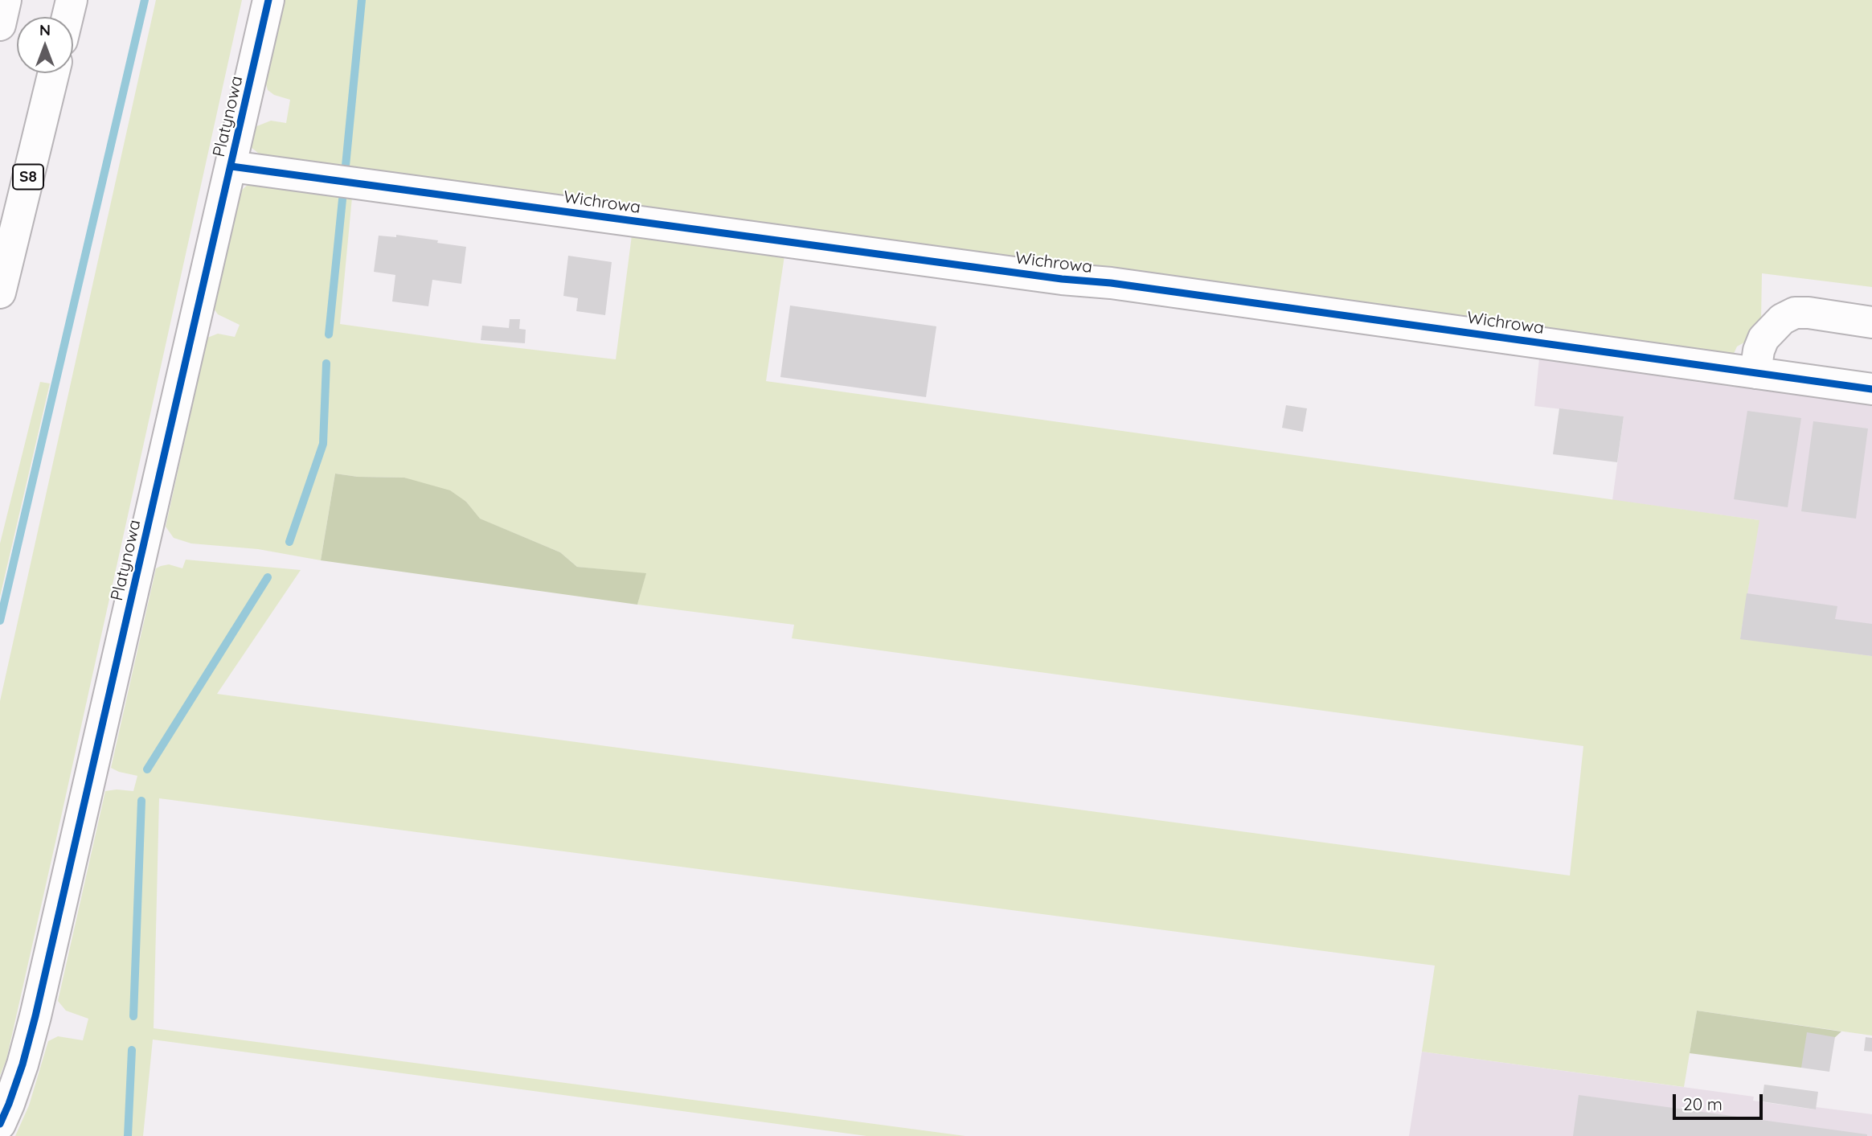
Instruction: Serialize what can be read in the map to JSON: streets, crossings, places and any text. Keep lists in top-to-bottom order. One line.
{"streets":{"main road":["Platynowa","S8","Wichrowa"]},"crossings":[["Platynowa","Wichrowa"]],"scale_bar":"20 m","north":"top"}
